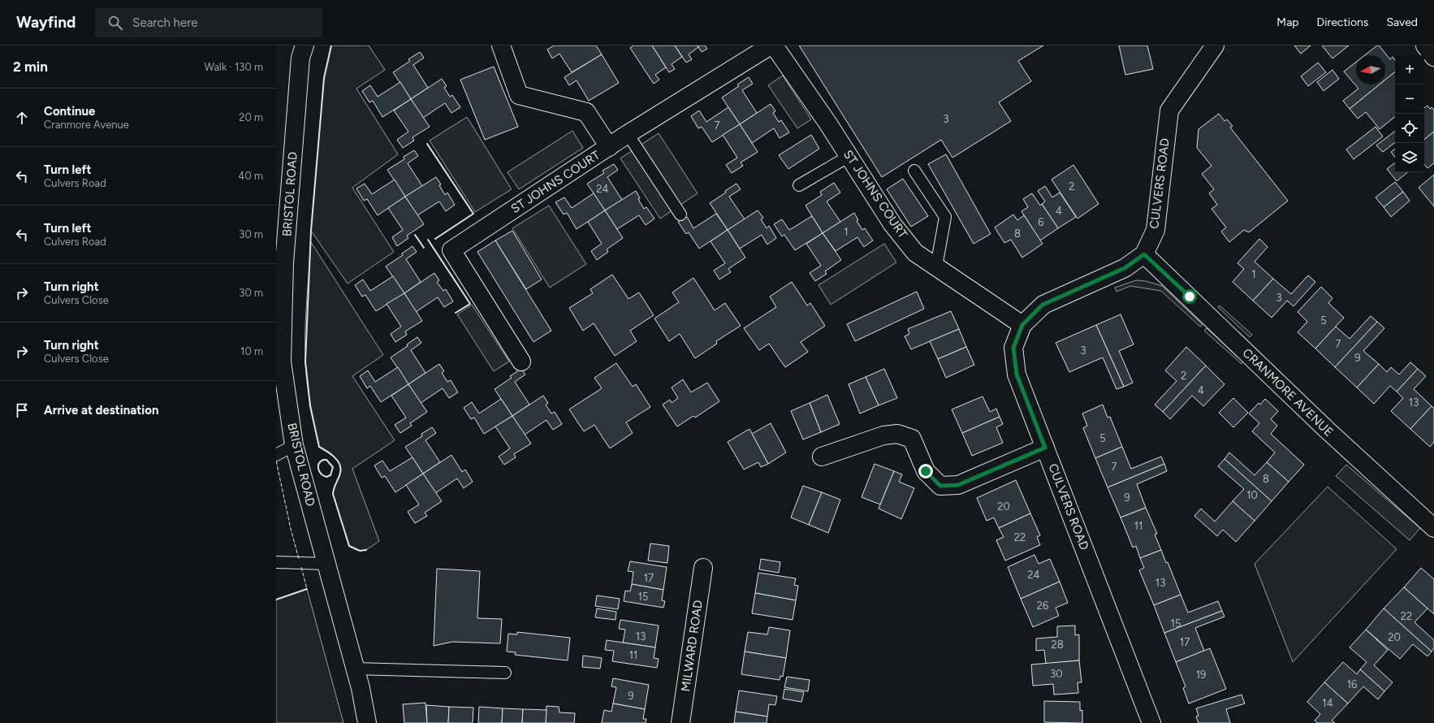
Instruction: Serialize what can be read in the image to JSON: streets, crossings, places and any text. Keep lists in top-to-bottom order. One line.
{"streets":{"street":["ST JOHNS COURT","CULVERS ROAD","BRISTOL ROAD","CRANMORE AVENUE","MILWARD ROAD"]},"crossings":[["ST JOHNS COURT","CULVERS ROAD"],["CULVERS ROAD","CRANMORE AVENUE"]],"house_numbers":["3","7","2","24","4","6","1","8","1","3","5","7","3","9","2","4","13","5","7","8","10","9","20","11","22","24","17","13","15","26","22","15","13","20","17","28","11","30","19","16","9","14"],"north":"left","page":{"header":"Wayfind","search":"Search here","nav":["Map","Directions","Saved"],"heading":["2 min","Walk · 130 m"],"map_buttons":["+","−"],"list":[["Continue","Cranmore Avenue","20 m"],["Turn left","Culvers Road","40 m"],["Turn left","Culvers Road","30 m"],["Turn right","Culvers Close","30 m"],["Turn right","Culvers Close","10 m"],"Arrive at destination"]}}
